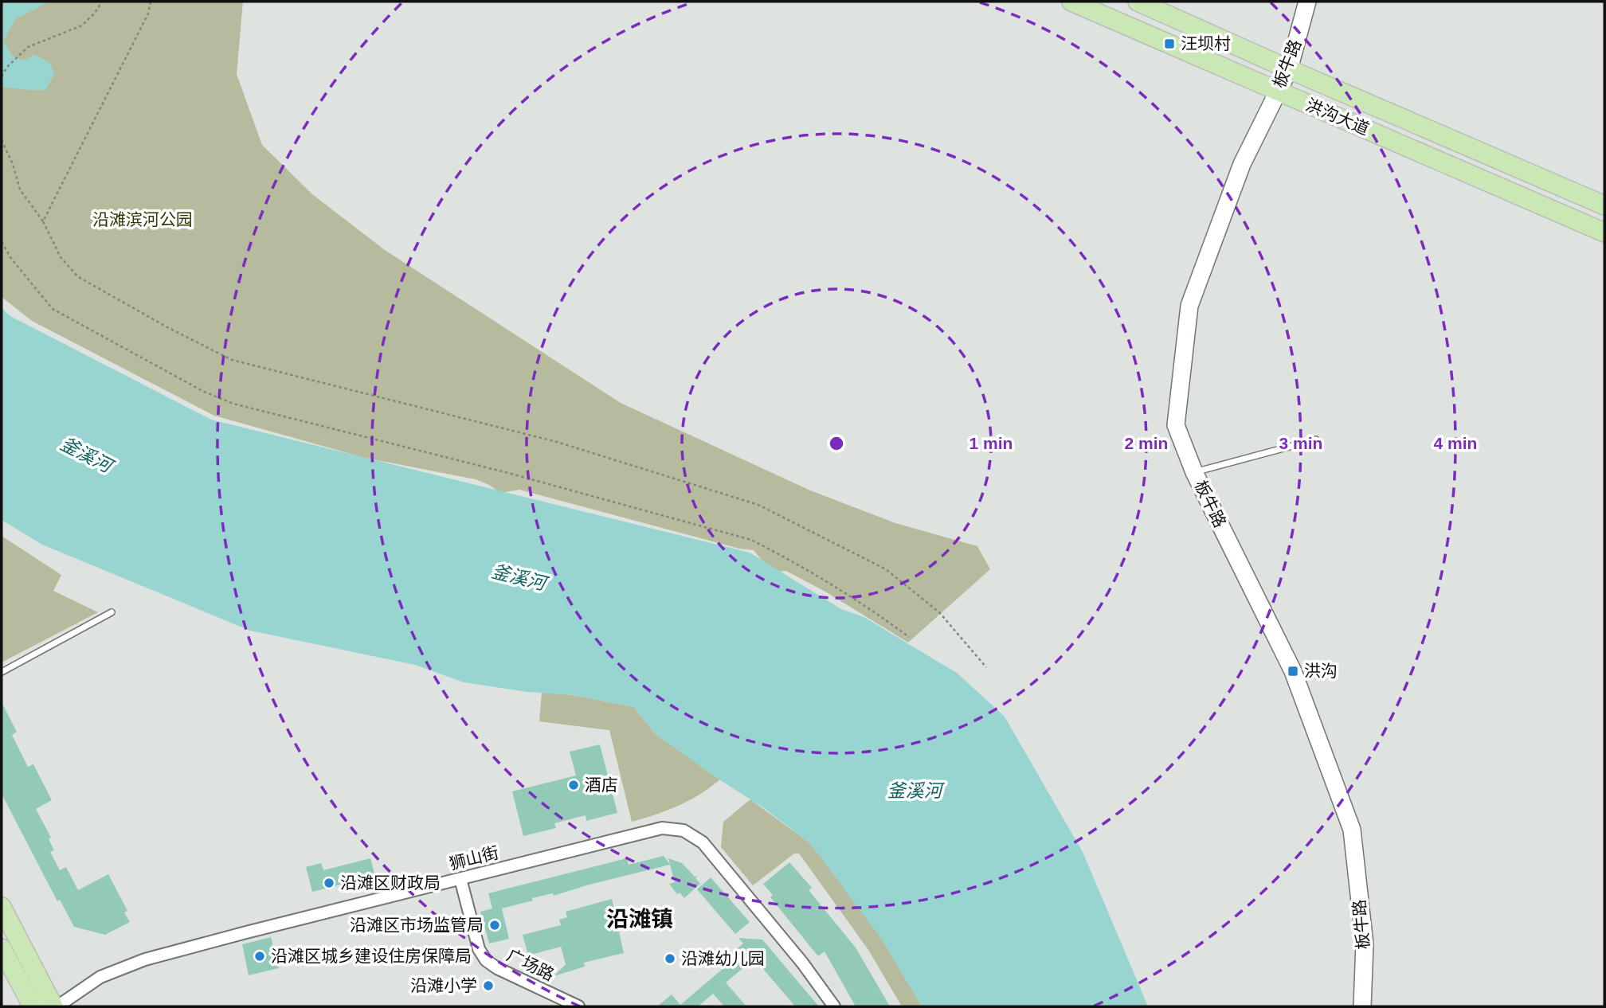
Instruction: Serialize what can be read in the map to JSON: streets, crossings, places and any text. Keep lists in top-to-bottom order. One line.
{"streets":{"main road":["板牛路","洪沟大道"],"street":["狮山街","广场路"]},"crossings":[["板牛路","洪沟大道"],["狮山街","广场路"]],"districts":["沿滩镇"],"water":["釜溪河"],"parks":["沿滩滨河公园"],"places":{"transit":["汪坝村","洪沟"],"other":["酒店","沿滩区财政局","沿滩区市场监管局","沿滩区城乡建设住房保障局","沿滩幼儿园","沿滩小学"]},"rings":["1 min","2 min","3 min","4 min"]}
